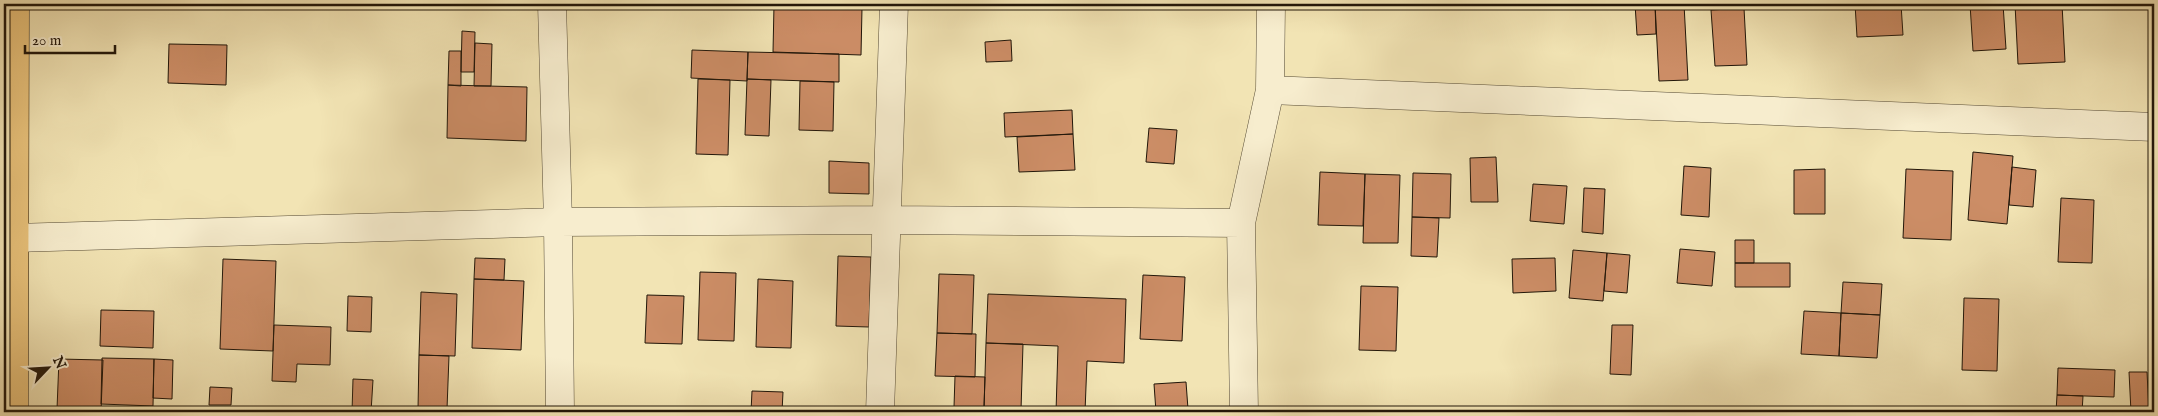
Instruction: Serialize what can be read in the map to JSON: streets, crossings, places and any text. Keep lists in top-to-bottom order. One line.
{"scale_bar":"20 m","north":"top right"}
